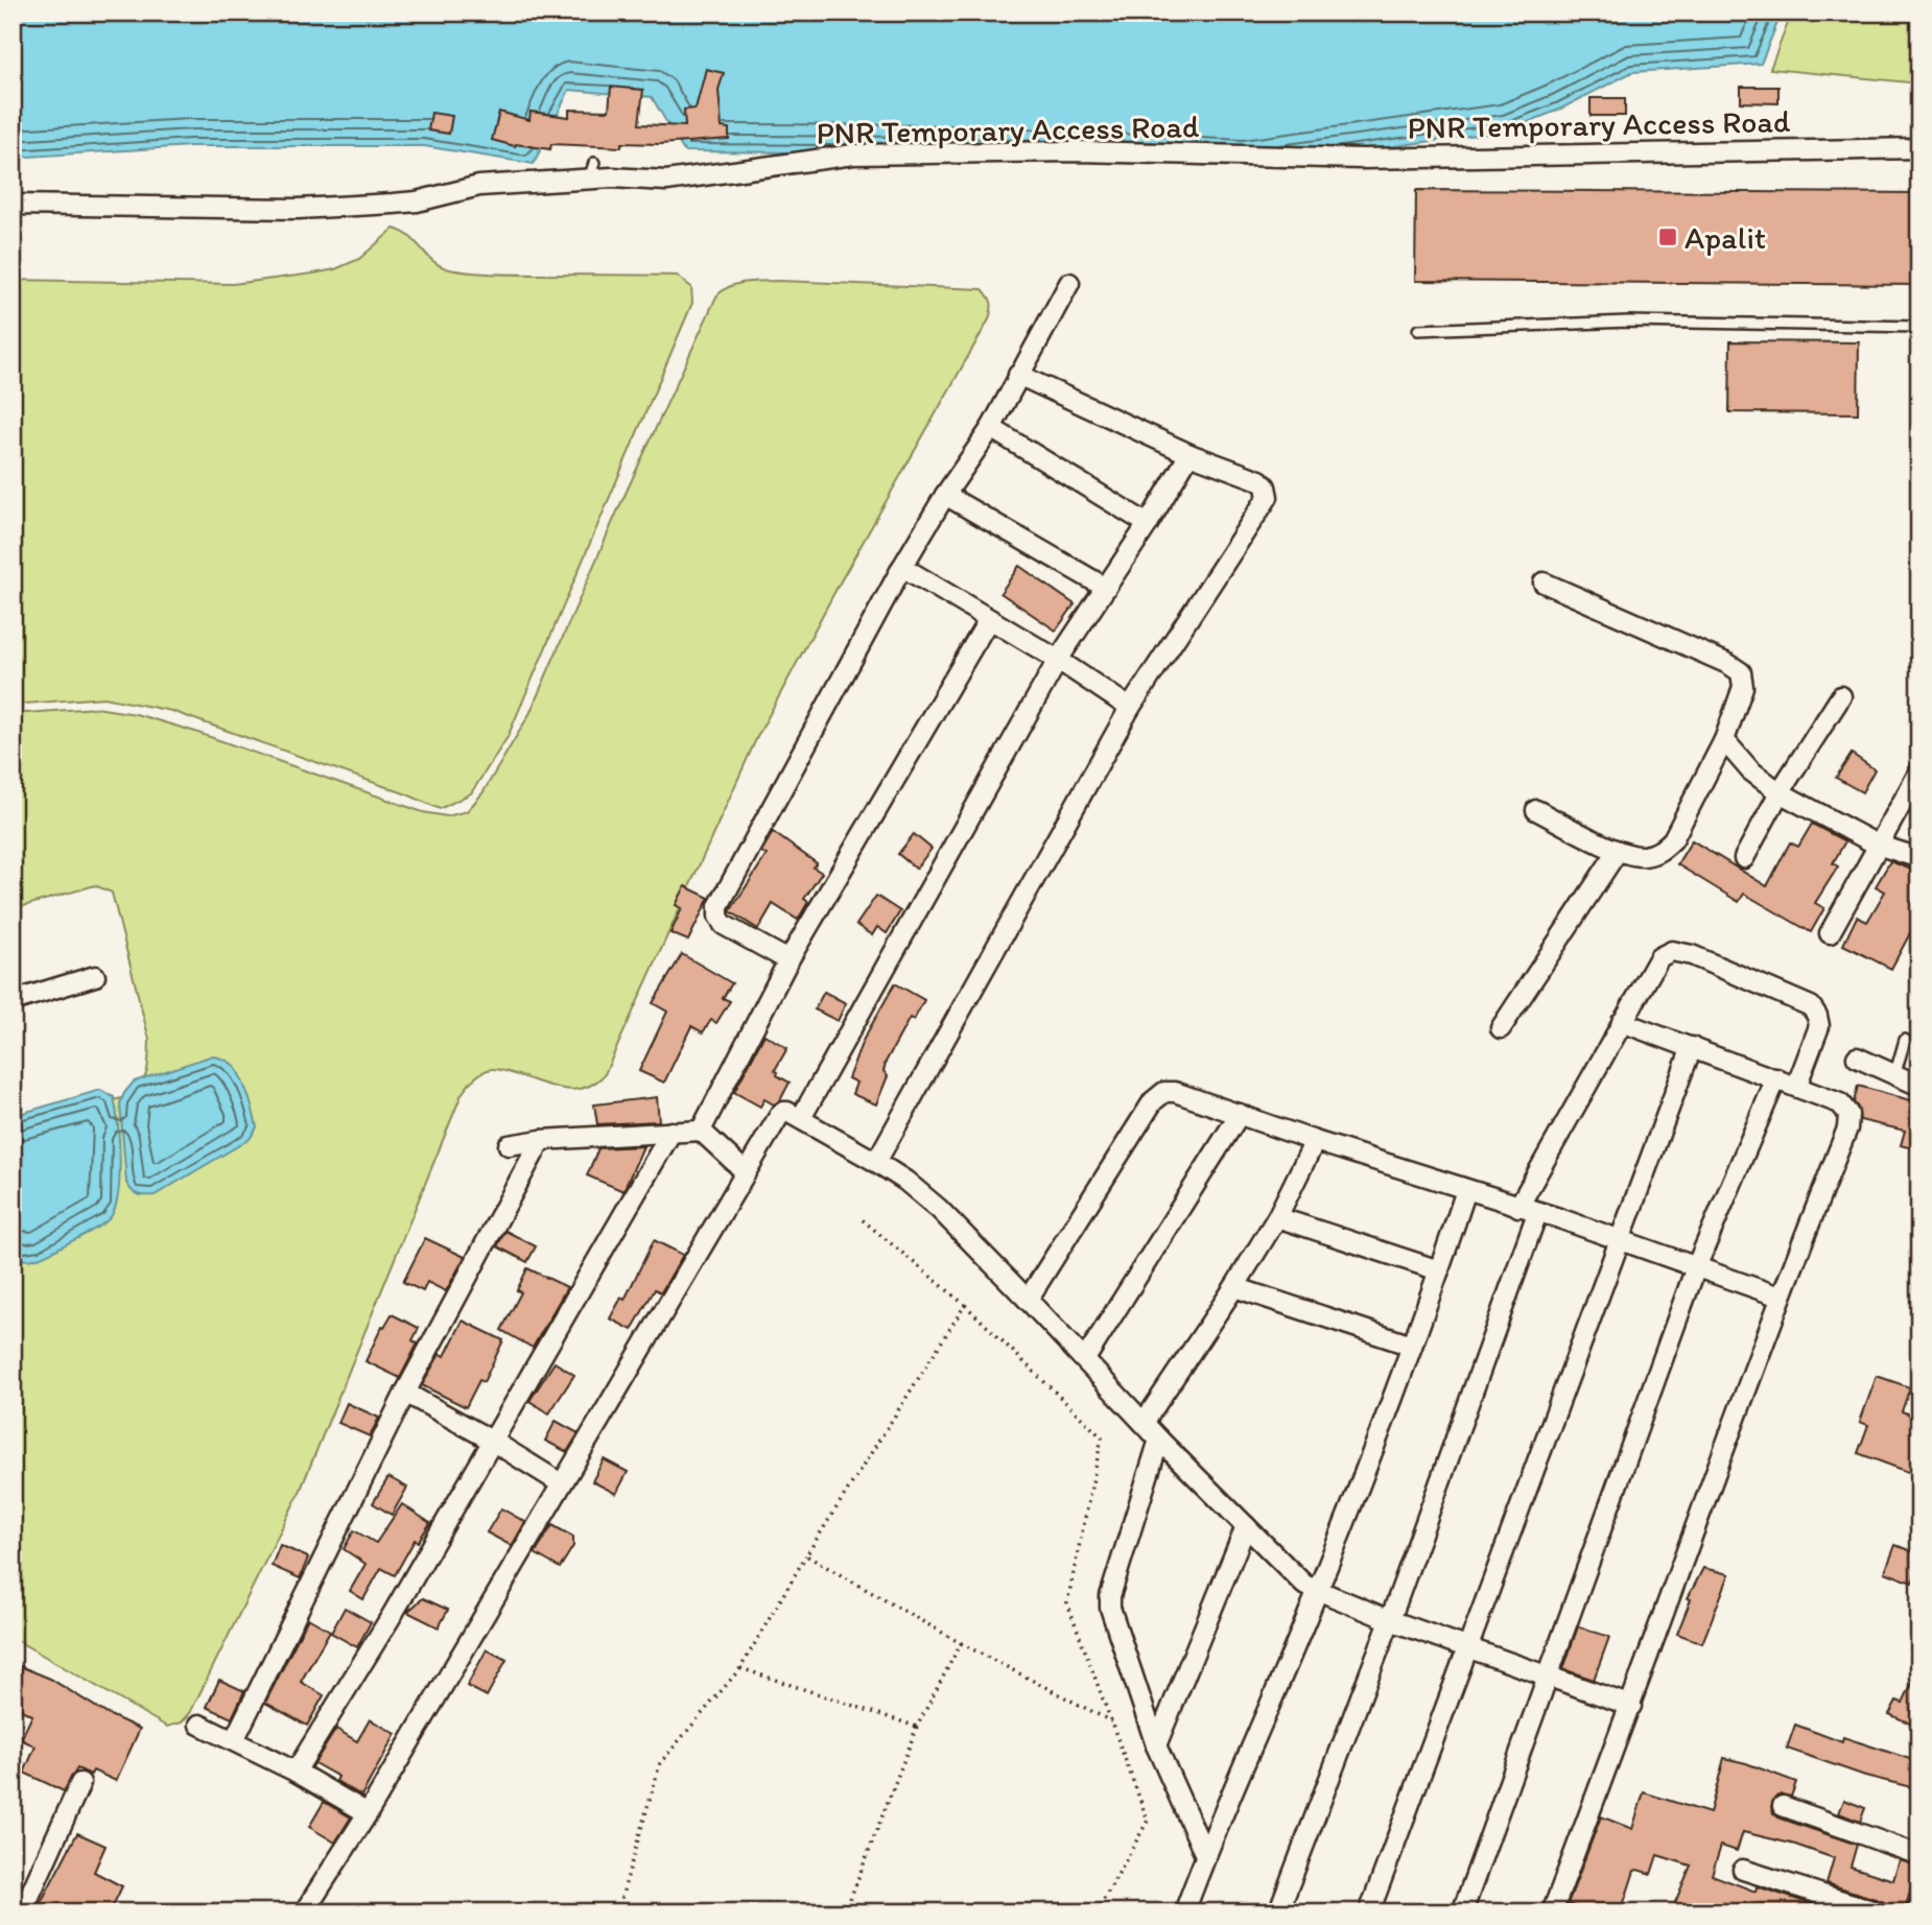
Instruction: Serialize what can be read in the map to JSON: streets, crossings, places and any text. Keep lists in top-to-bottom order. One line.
{"streets":{"street":["PNR Temporary Access Road"]},"places":{"transit":["Apalit"]}}
